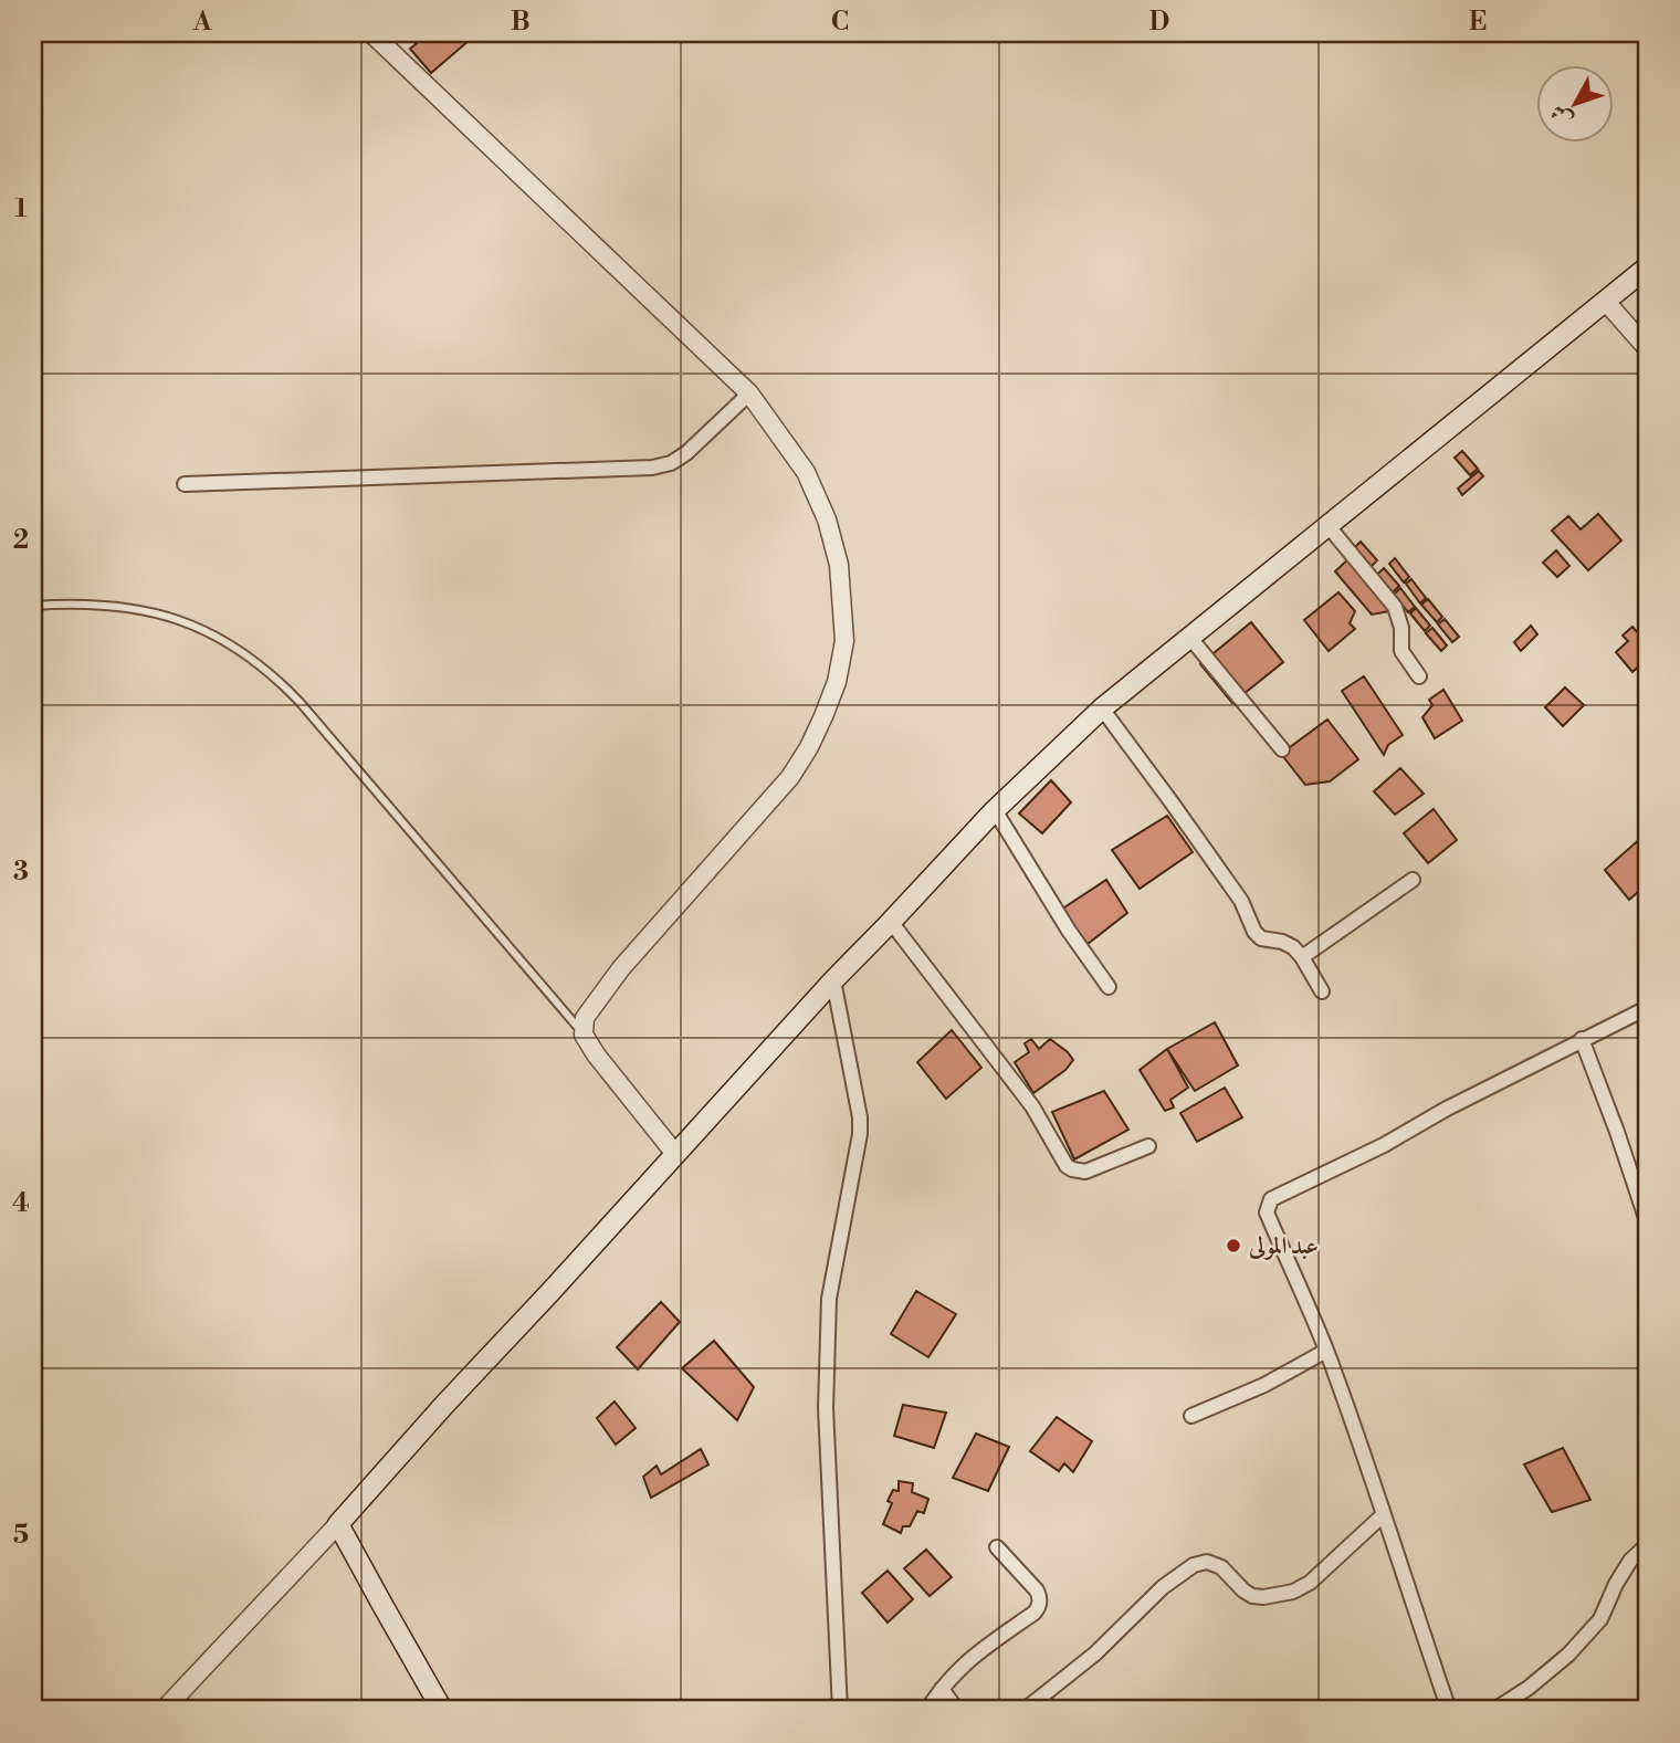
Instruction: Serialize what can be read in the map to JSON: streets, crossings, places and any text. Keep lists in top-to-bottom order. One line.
{"places":["عبد المولى"],"north":"bottom left","grid":{"columns":["A","B","C","D","E"],"rows":["1","2","3","4","5"]}}
